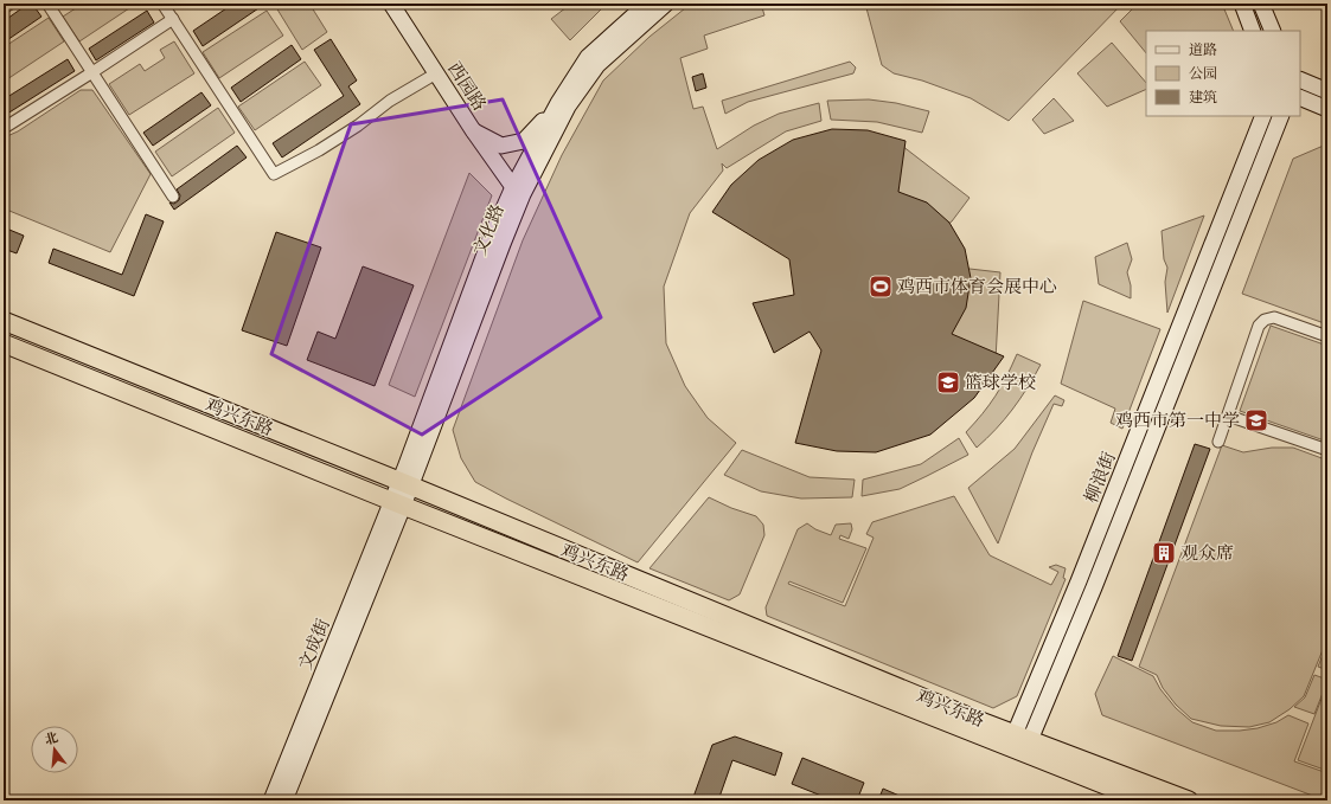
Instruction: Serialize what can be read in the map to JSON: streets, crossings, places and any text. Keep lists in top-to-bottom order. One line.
{"streets":{"highway":["鸡兴东路"],"main road":["西园路","文化路","柳浪街","文成街"]},"crossings":[["西园路","文化路"],["文化路","鸡兴东路"],["文化路","文成街"],["鸡兴东路","柳浪街"],["鸡兴东路","文成街"]],"places":{"sports":["鸡西市体育会展中心"],"school or university":["篮球学校","鸡西市第一中学"],"building":["观众席"]},"legend":["道路","公园","建筑"],"north":"top"}
